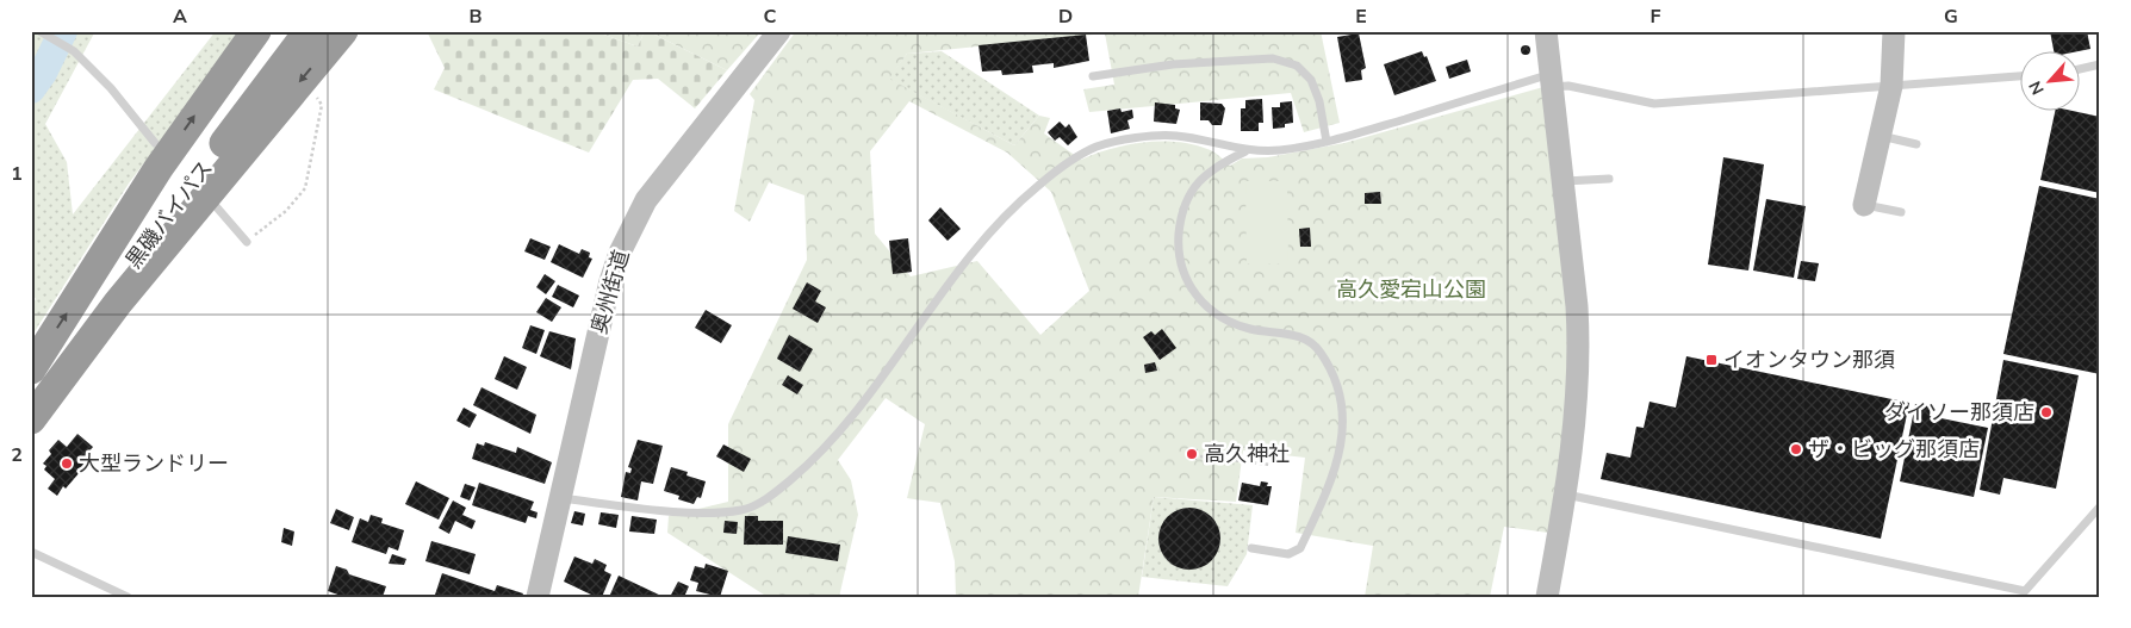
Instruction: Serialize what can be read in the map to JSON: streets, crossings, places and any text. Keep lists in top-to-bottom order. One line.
{"streets":{"highway":["黒磯バイパス"],"street":["奥州街道"]},"parks":["高久愛宕山公園"],"places":{"transit":["イオンタウン那須"],"other":["ダイソー那須店","ザ・ビッグ那須店","高久神社","大型ランドリー"]},"north":"bottom left","grid":{"columns":["A","B","C","D","E","F","G"],"rows":["1","2"]}}
